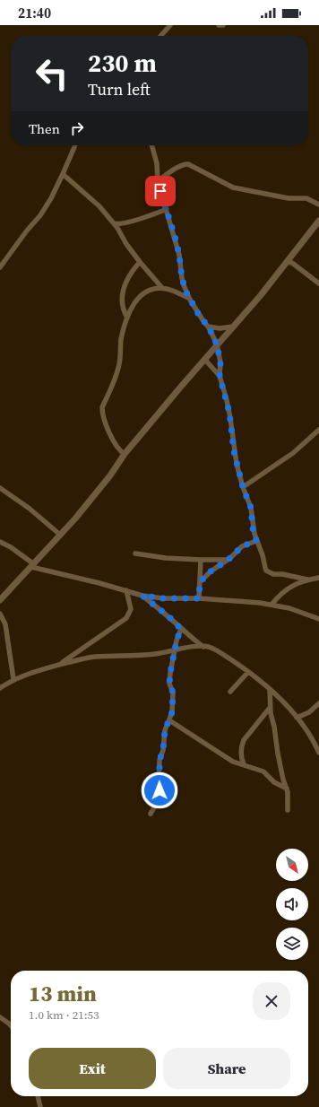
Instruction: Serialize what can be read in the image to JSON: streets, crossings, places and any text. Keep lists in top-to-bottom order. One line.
{"north":"bottom right","page":{"status":"21:40","turn":["230 m","Turn left"],"then":"Then","heading":["13 min","1.0 km · 21:53"],"buttons":["Exit","Share"]}}
